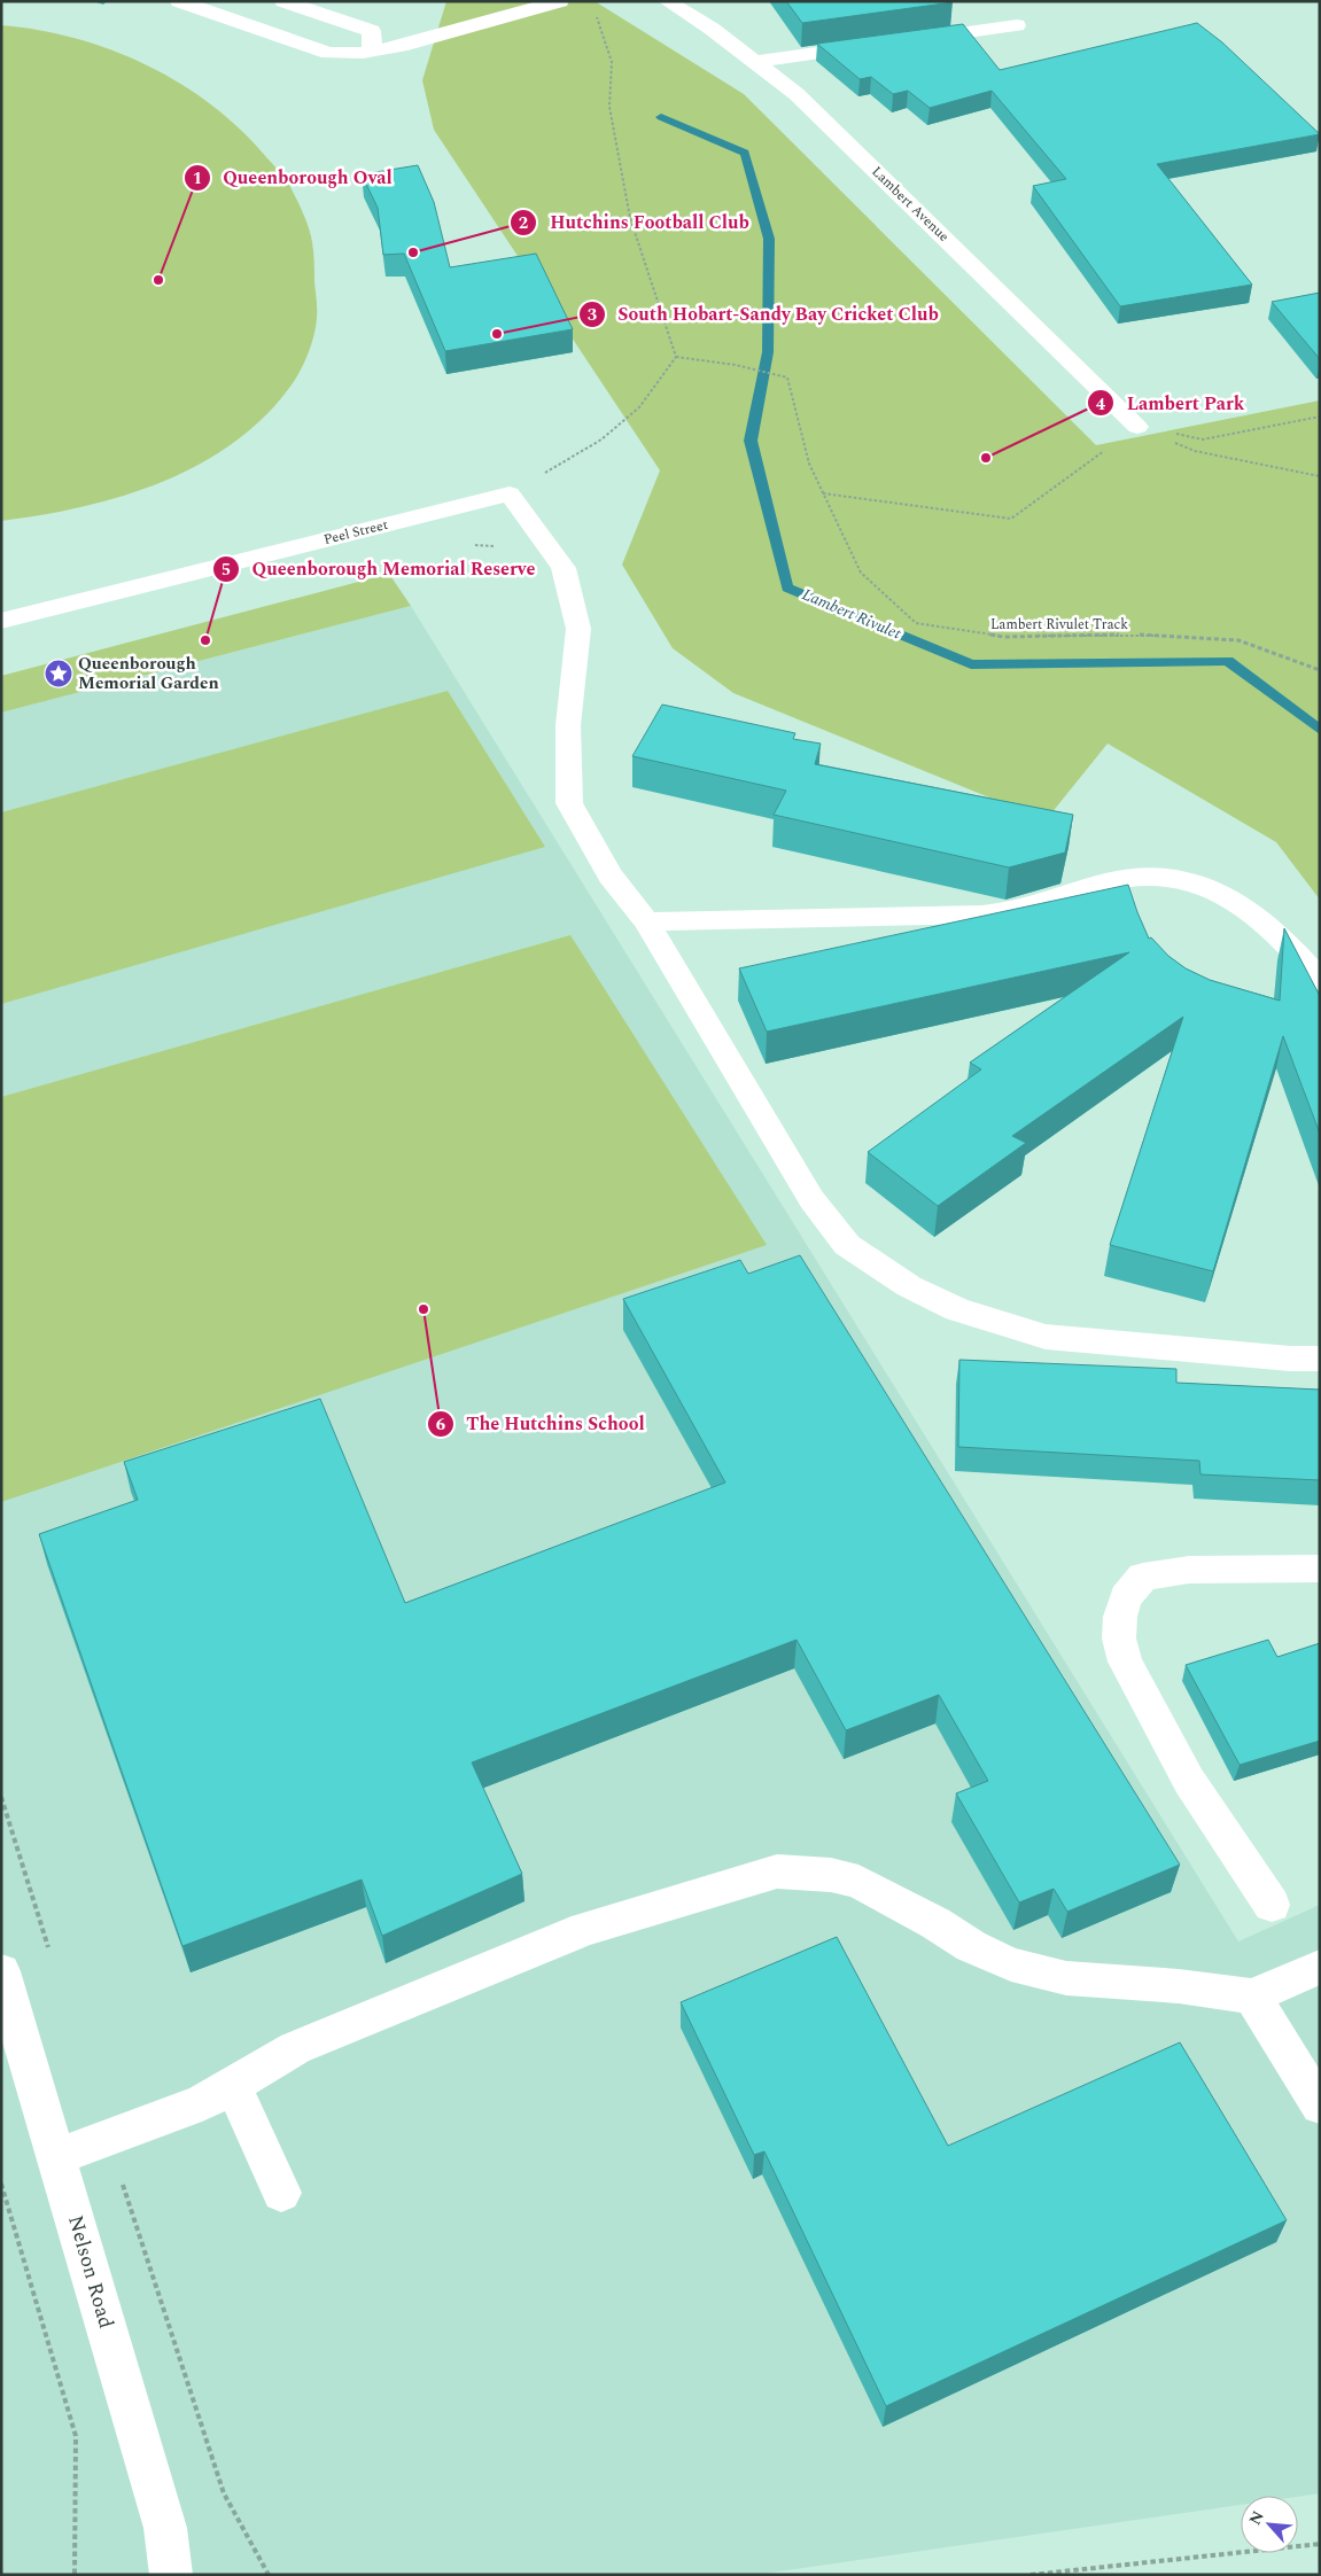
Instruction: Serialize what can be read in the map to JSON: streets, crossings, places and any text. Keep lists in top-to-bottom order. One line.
{"streets":{"street":["Lambert Avenue","Peel Street","Nelson Road"],"path":["Lambert Rivulet Track"]},"water":["Lambert Rivulet"],"places":{"other":["Hutchins Football Club","Queenborough Oval","South Hobart-Sandy Bay Cricket Club","Lambert Park","Queenborough Memorial Reserve","The Hutchins School"],"place":["Queenborough Memorial Garden"]},"north":"top left"}
